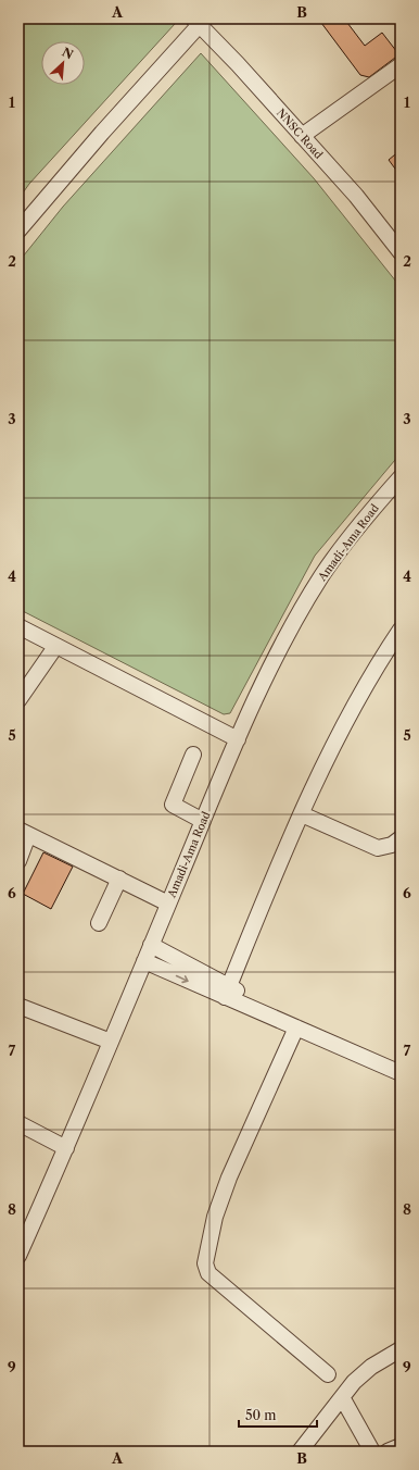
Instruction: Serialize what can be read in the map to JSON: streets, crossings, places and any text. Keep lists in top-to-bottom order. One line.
{"streets":{"street":["NNSC Road","Amadi-Ama Road"]},"scale_bar":"50 m","north":"top right","grid":{"columns":["A","B"],"rows":["1","2","3","4","5","6","7","8","9"]}}
